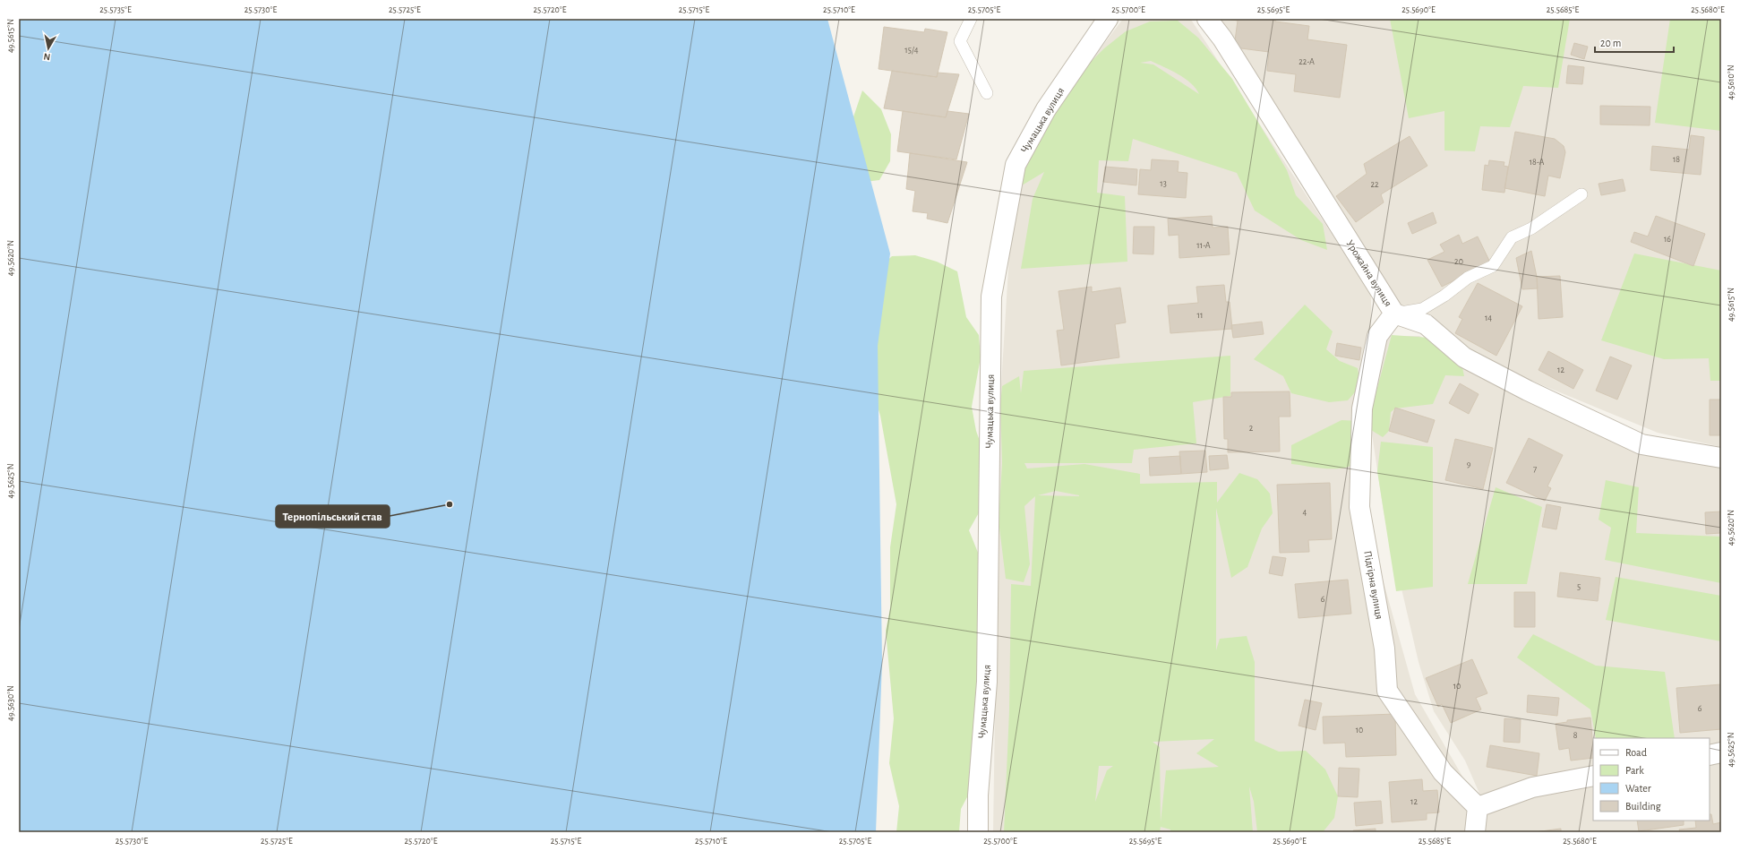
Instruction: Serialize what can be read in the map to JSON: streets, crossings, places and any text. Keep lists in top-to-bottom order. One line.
{"streets":{"street":["Чумацька вулиця","Урожайна вулиця","Підгірна вулиця"]},"crossings":[["Урожайна вулиця","Підгірна вулиця"]],"places":["Тернопільський став"],"house_numbers":["15/4","22-А","18","18-А","13","22","16","11-А","20","11","14","12","2","9","7","4","5","6","10","6","10","8","12"],"legend":["Road","Park","Water","Building"],"scale_bar":"20 m","north":"bottom","coordinates":["25.5735°E","25.5730°E","25.5725°E","25.5720°E","25.5715°E","25.5710°E","25.5705°E","25.5700°E","25.5695°E","25.5690°E","25.5685°E","25.5680°E","49.5615°N","49.5610°N","49.5620°N","49.5625°N","49.5630°N"]}
